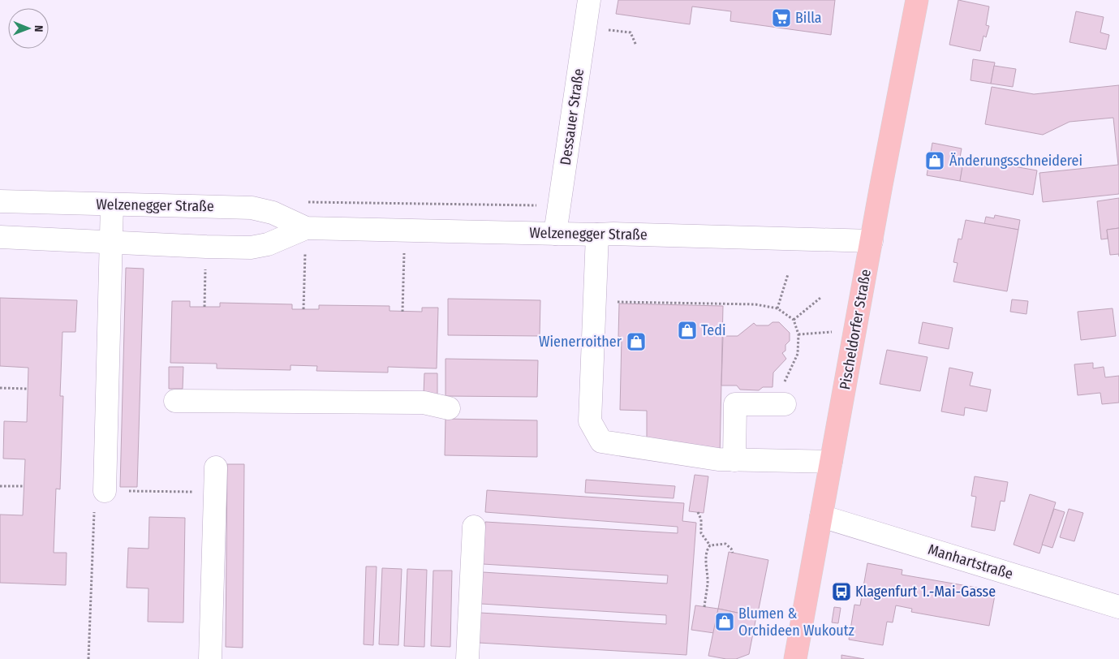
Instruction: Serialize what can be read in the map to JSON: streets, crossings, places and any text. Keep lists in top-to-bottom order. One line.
{"streets":{"main road":["Pischeldorfer Straße"],"street":["Dessauer Straße","Welzenegger Straße","Manhartstraße"]},"crossings":[["Dessauer Straße","Welzenegger Straße"],["Welzenegger Straße","Pischeldorfer Straße"],["Pischeldorfer Straße","Manhartstraße"]],"places":{"supermarket":["Billa"],"shop":["Änderungsschneiderei","Tedi","Wienerroither","Blumen & Orchideen Wukoutz"],"bus stop":["Klagenfurt 1.-Mai-Gasse"]},"north":"right"}
